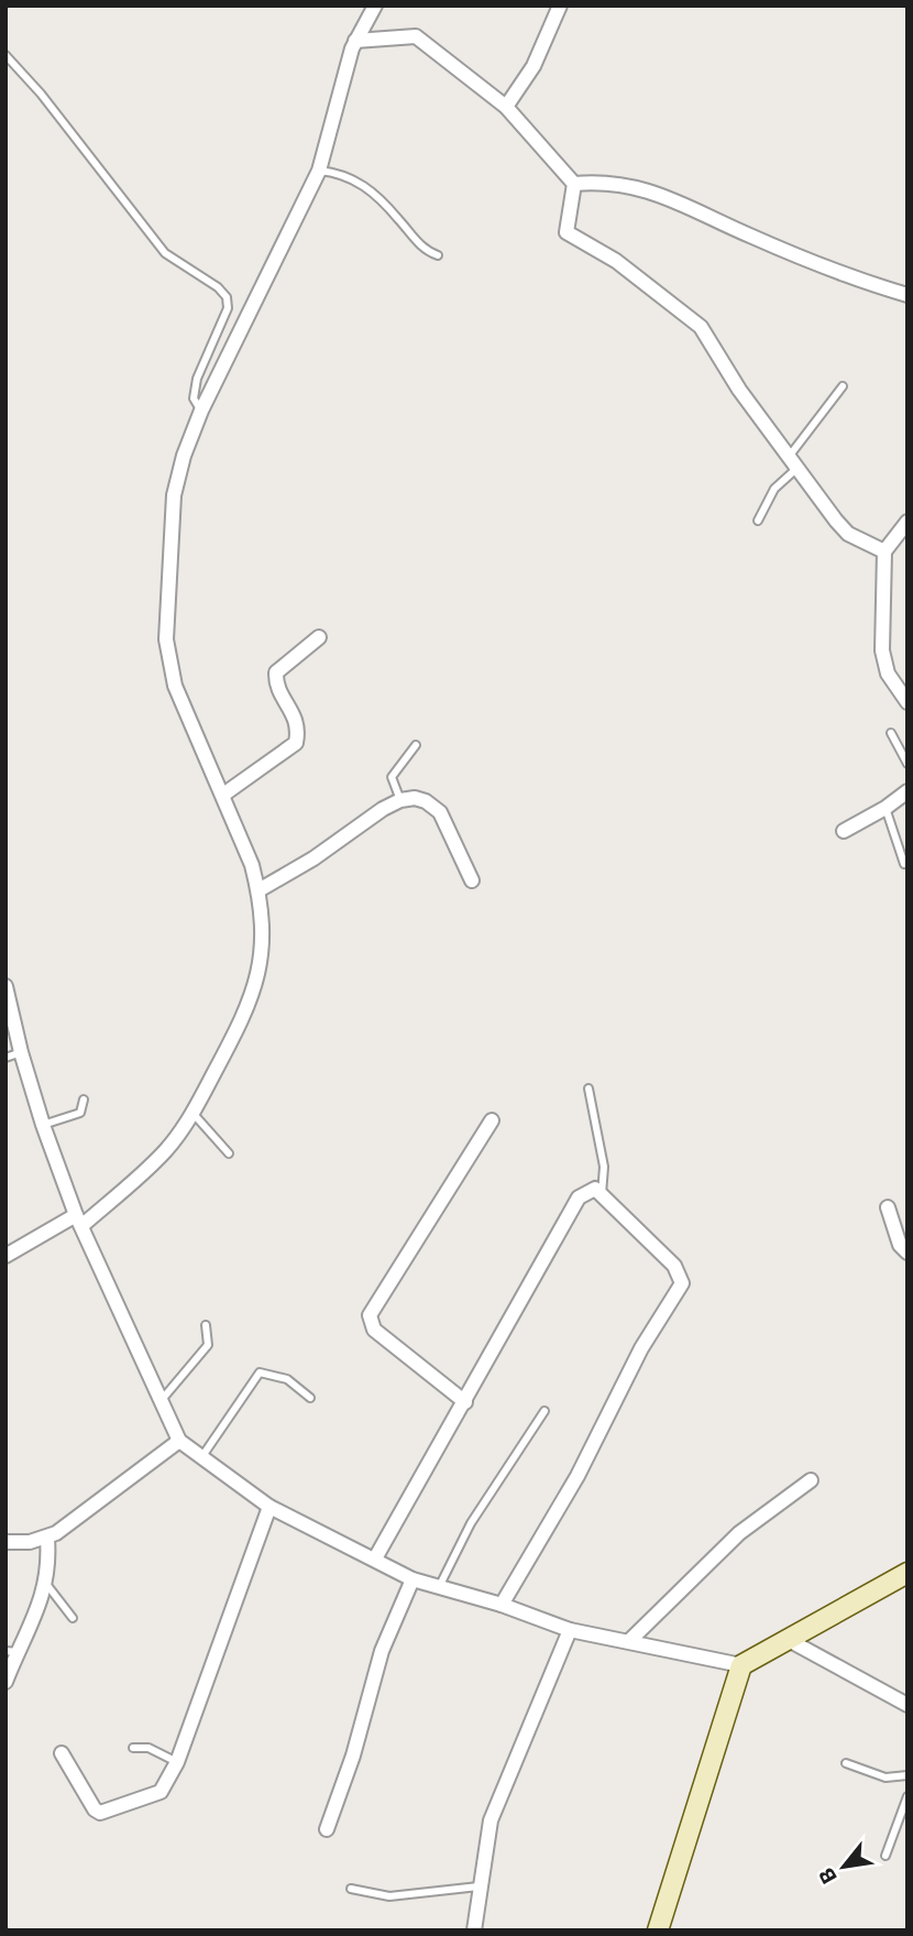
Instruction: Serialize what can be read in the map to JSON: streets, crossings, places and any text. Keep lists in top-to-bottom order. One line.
{"north":"bottom left"}
